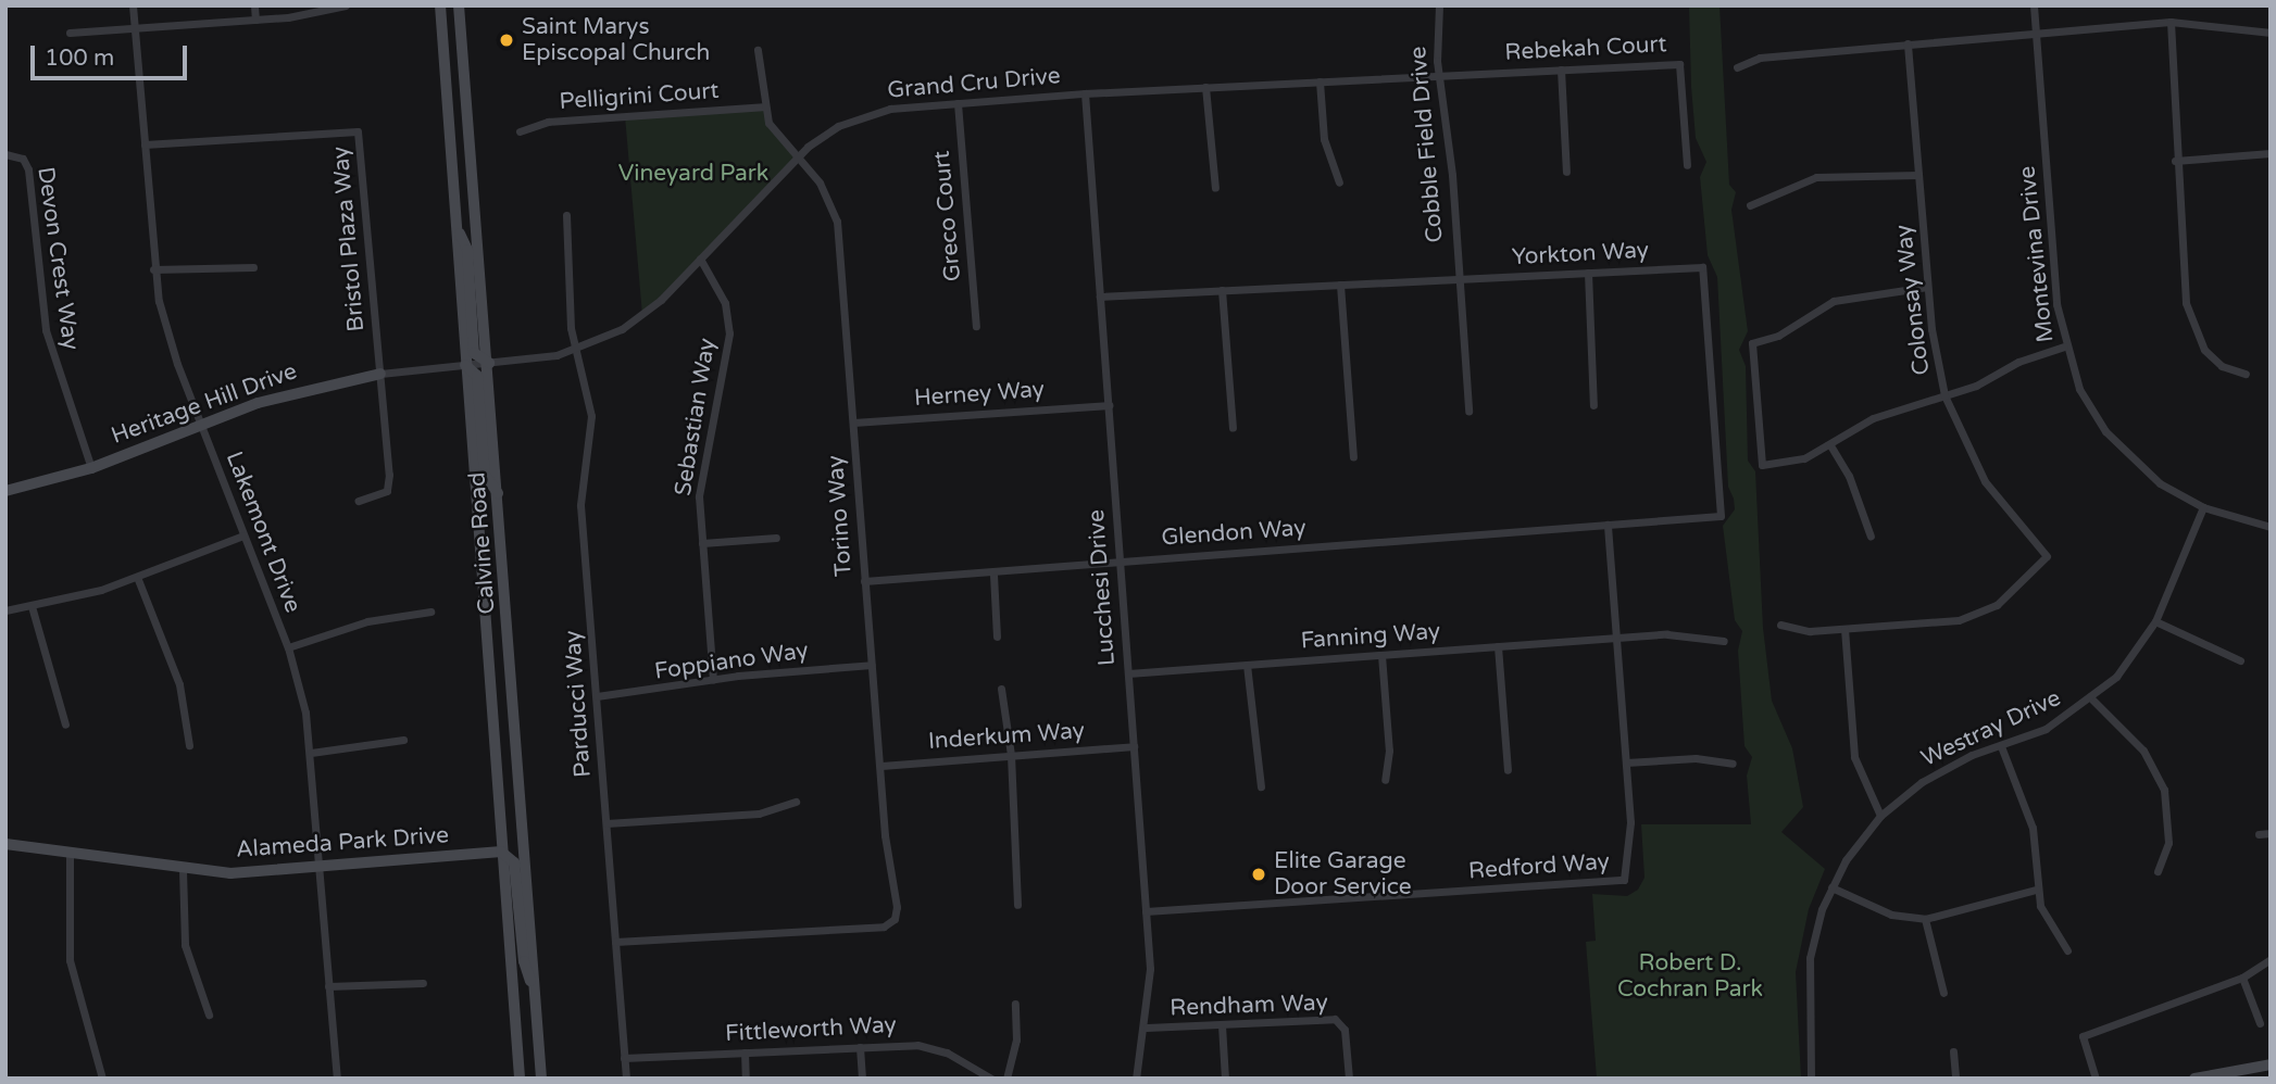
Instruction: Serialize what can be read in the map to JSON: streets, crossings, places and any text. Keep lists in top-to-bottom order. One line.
{"streets":{"main road":["Heritage Hill Drive","Calvine Road","Alameda Park Drive"],"street":["Rebekah Court","Grand Cru Drive","Pelligrini Court","Cobble Field Drive","Greco Court","Bristol Plaza Way","Yorkton Way","Montevina Drive","Devon Crest Way","Colonsay Way","Herney Way","Sebastian Way","Torino Way","Lakemont Drive","Glendon Way","Lucchesi Drive","Fanning Way","Foppiano Way","Parducci Way","Westray Drive","Inderkum Way","Redford Way","Rendham Way","Fittleworth Way"]},"crossings":[["Rebekah Court","Grand Cru Drive"],["Rebekah Court","Cobble Field Drive"],["Grand Cru Drive","Cobble Field Drive"],["Grand Cru Drive","Greco Court"],["Grand Cru Drive","Heritage Hill Drive"],["Grand Cru Drive","Sebastian Way"],["Grand Cru Drive","Torino Way"],["Grand Cru Drive","Calvine Road"],["Grand Cru Drive","Lucchesi Drive"],["Grand Cru Drive","Parducci Way"],["Pelligrini Court","Torino Way"],["Cobble Field Drive","Yorkton Way"],["Bristol Plaza Way","Heritage Hill Drive"],["Bristol Plaza Way","Lakemont Drive"],["Yorkton Way","Glendon Way"],["Yorkton Way","Lucchesi Drive"],["Yorkton Way","Redford Way"],["Montevina Drive","Westray Drive"],["Devon Crest Way","Heritage Hill Drive"],["Herney Way","Torino Way"],["Herney Way","Lucchesi Drive"],["Heritage Hill Drive","Lakemont Drive"],["Heritage Hill Drive","Calvine Road"],["Sebastian Way","Foppiano Way"],["Torino Way","Glendon Way"],["Torino Way","Foppiano Way"],["Torino Way","Parducci Way"],["Torino Way","Inderkum Way"],["Lakemont Drive","Alameda Park Drive"],["Glendon Way","Lucchesi Drive"],["Glendon Way","Redford Way"],["Calvine Road","Alameda Park Drive"],["Lucchesi Drive","Fanning Way"],["Lucchesi Drive","Inderkum Way"],["Lucchesi Drive","Redford Way"],["Lucchesi Drive","Rendham Way"],["Fanning Way","Redford Way"],["Foppiano Way","Parducci Way"],["Parducci Way","Fittleworth Way"]],"parks":["Vineyard Park","Robert D. Cochran Park"],"places":["Saint Marys Episcopal Church","Elite Garage Door Service"],"scale_bar":"100 m"}
